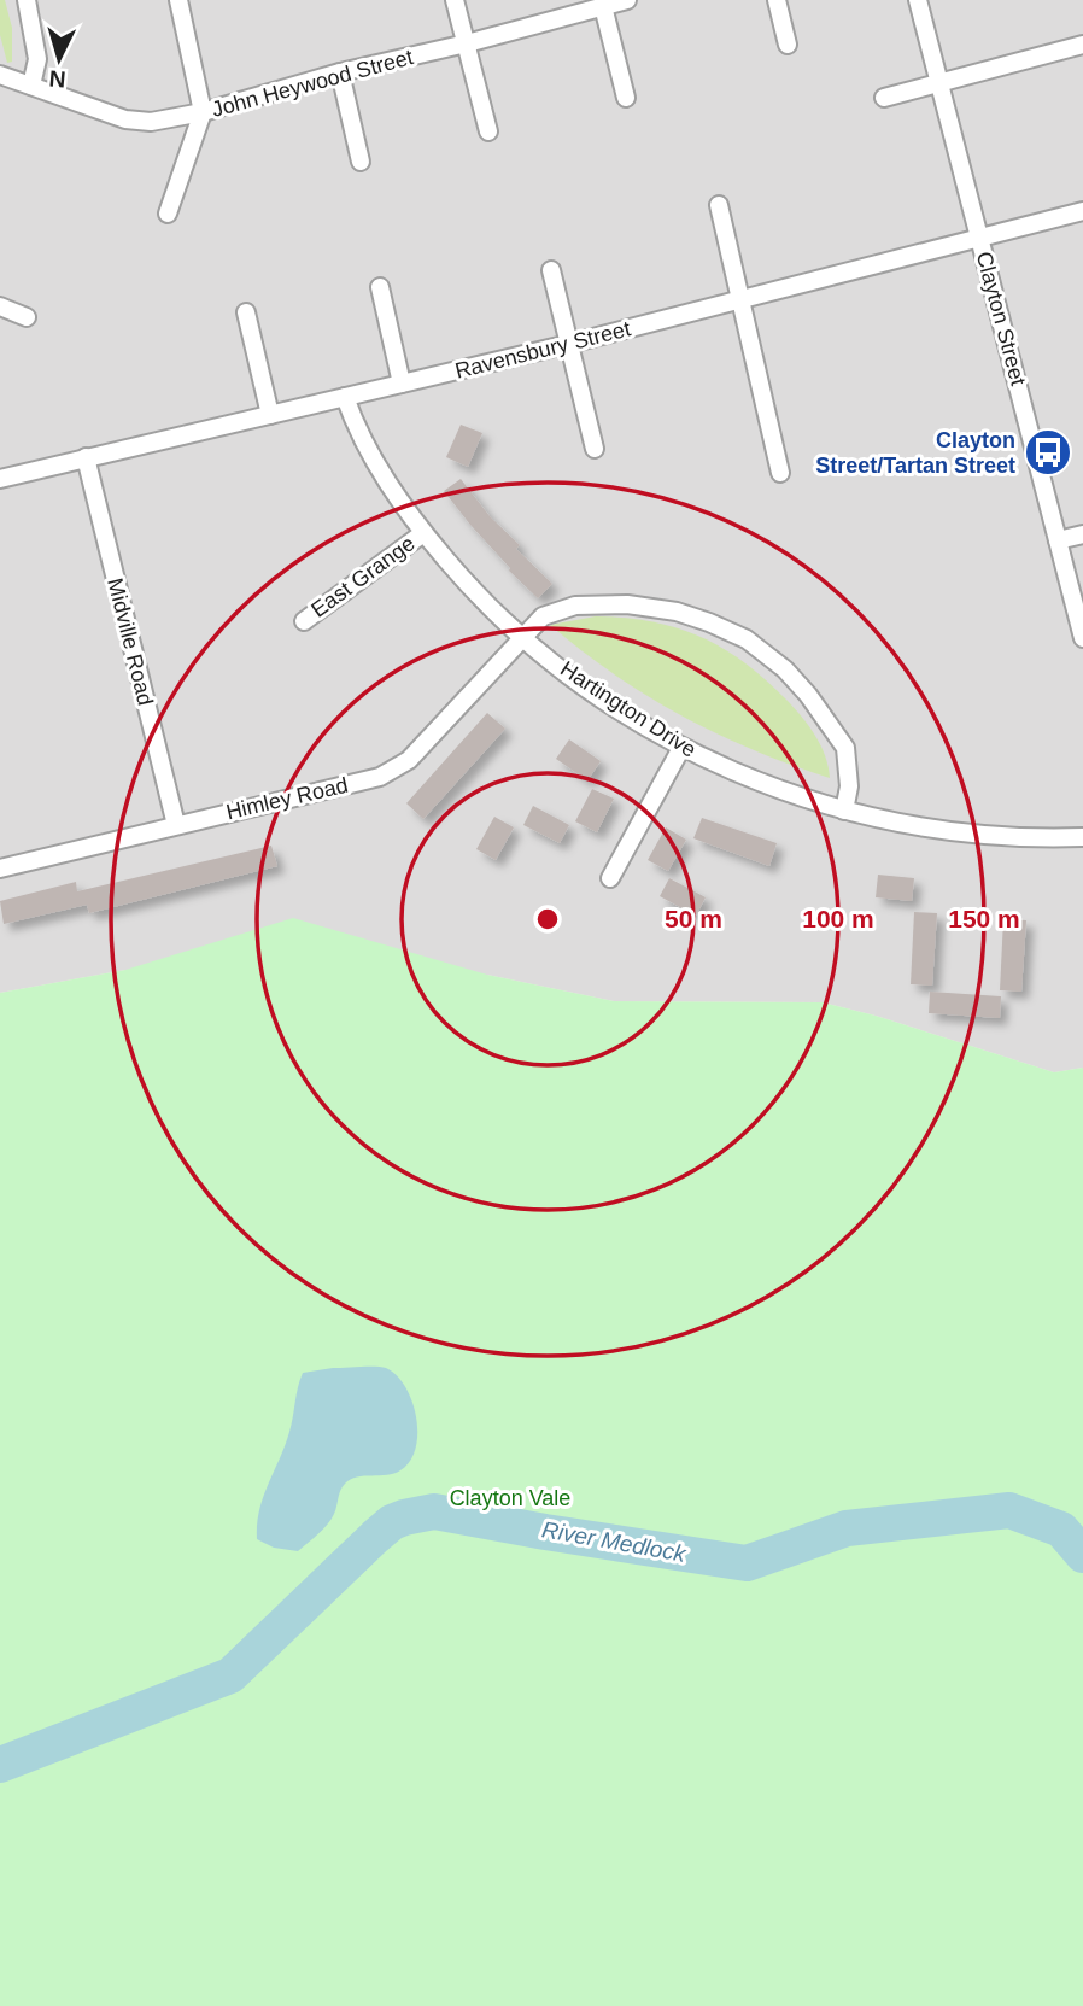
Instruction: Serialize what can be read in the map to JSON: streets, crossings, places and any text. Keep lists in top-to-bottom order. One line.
{"streets":{"street":["John Heywood Street","Clayton Street","Ravensbury Street","East Grange","Midville Road","Hartington Drive","Himley Road"]},"crossings":[["Clayton Street","Ravensbury Street"],["Ravensbury Street","Midville Road"],["Ravensbury Street","Hartington Drive"],["East Grange","Hartington Drive"],["Midville Road","Himley Road"],["Hartington Drive","Himley Road"]],"water":["River Medlock"],"parks":["Clayton Vale"],"places":{"bus stop":["Clayton Street/Tartan Street"]},"north":"bottom","rings":["50 m","100 m","150 m"]}
